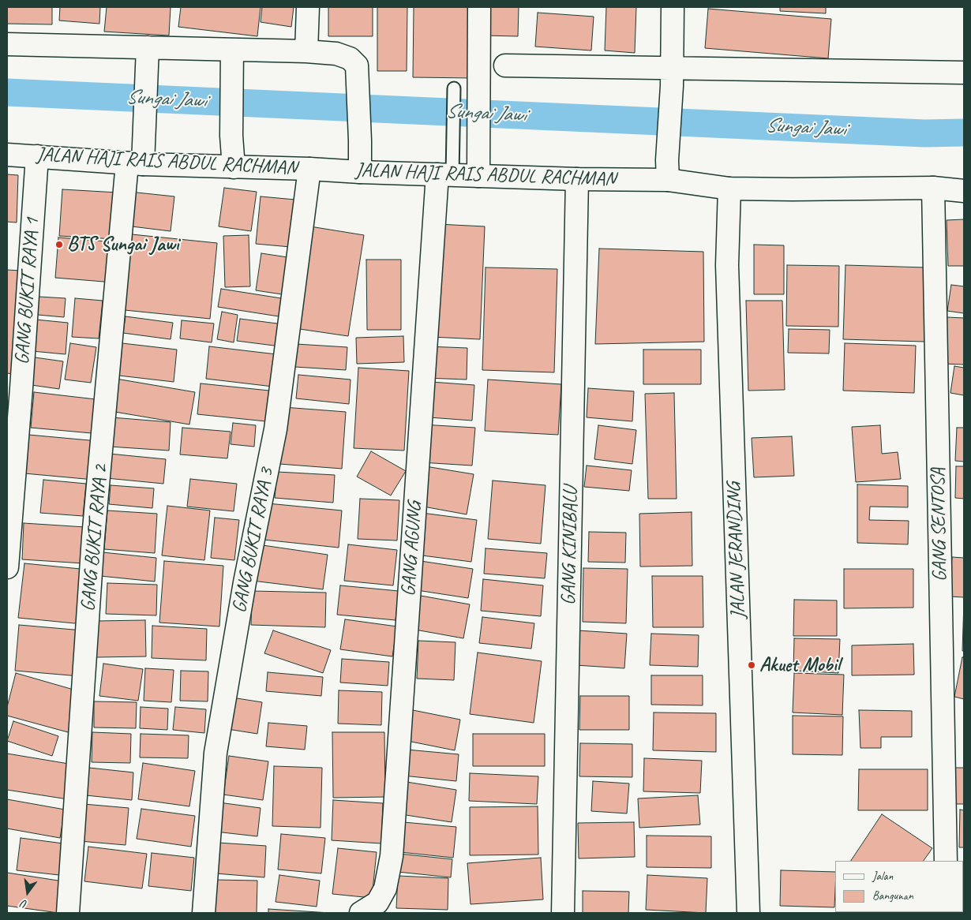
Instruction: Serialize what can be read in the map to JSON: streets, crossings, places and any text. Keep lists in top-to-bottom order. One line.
{"streets":{"street":["JALAN HAJI RAIS ABDUL RACHMAN","GANG BUKIT RAYA 1","GANG SENTOSA","GANG BUKIT RAYA 2","GANG BUKIT RAYA 3","GANG KINIBALU","GANG AGUNG","JALAN JERANDING"]},"crossings":[["JALAN HAJI RAIS ABDUL RACHMAN","GANG BUKIT RAYA 1"],["JALAN HAJI RAIS ABDUL RACHMAN","GANG SENTOSA"],["JALAN HAJI RAIS ABDUL RACHMAN","GANG BUKIT RAYA 2"],["JALAN HAJI RAIS ABDUL RACHMAN","GANG BUKIT RAYA 3"],["JALAN HAJI RAIS ABDUL RACHMAN","GANG KINIBALU"],["JALAN HAJI RAIS ABDUL RACHMAN","GANG AGUNG"],["JALAN HAJI RAIS ABDUL RACHMAN","JALAN JERANDING"]],"water":["Sungai Jawi"],"places":["BTS Sungai Jawi","Akuet Mobil"],"legend":["Jalan","Bangunan"],"north":"bottom"}
